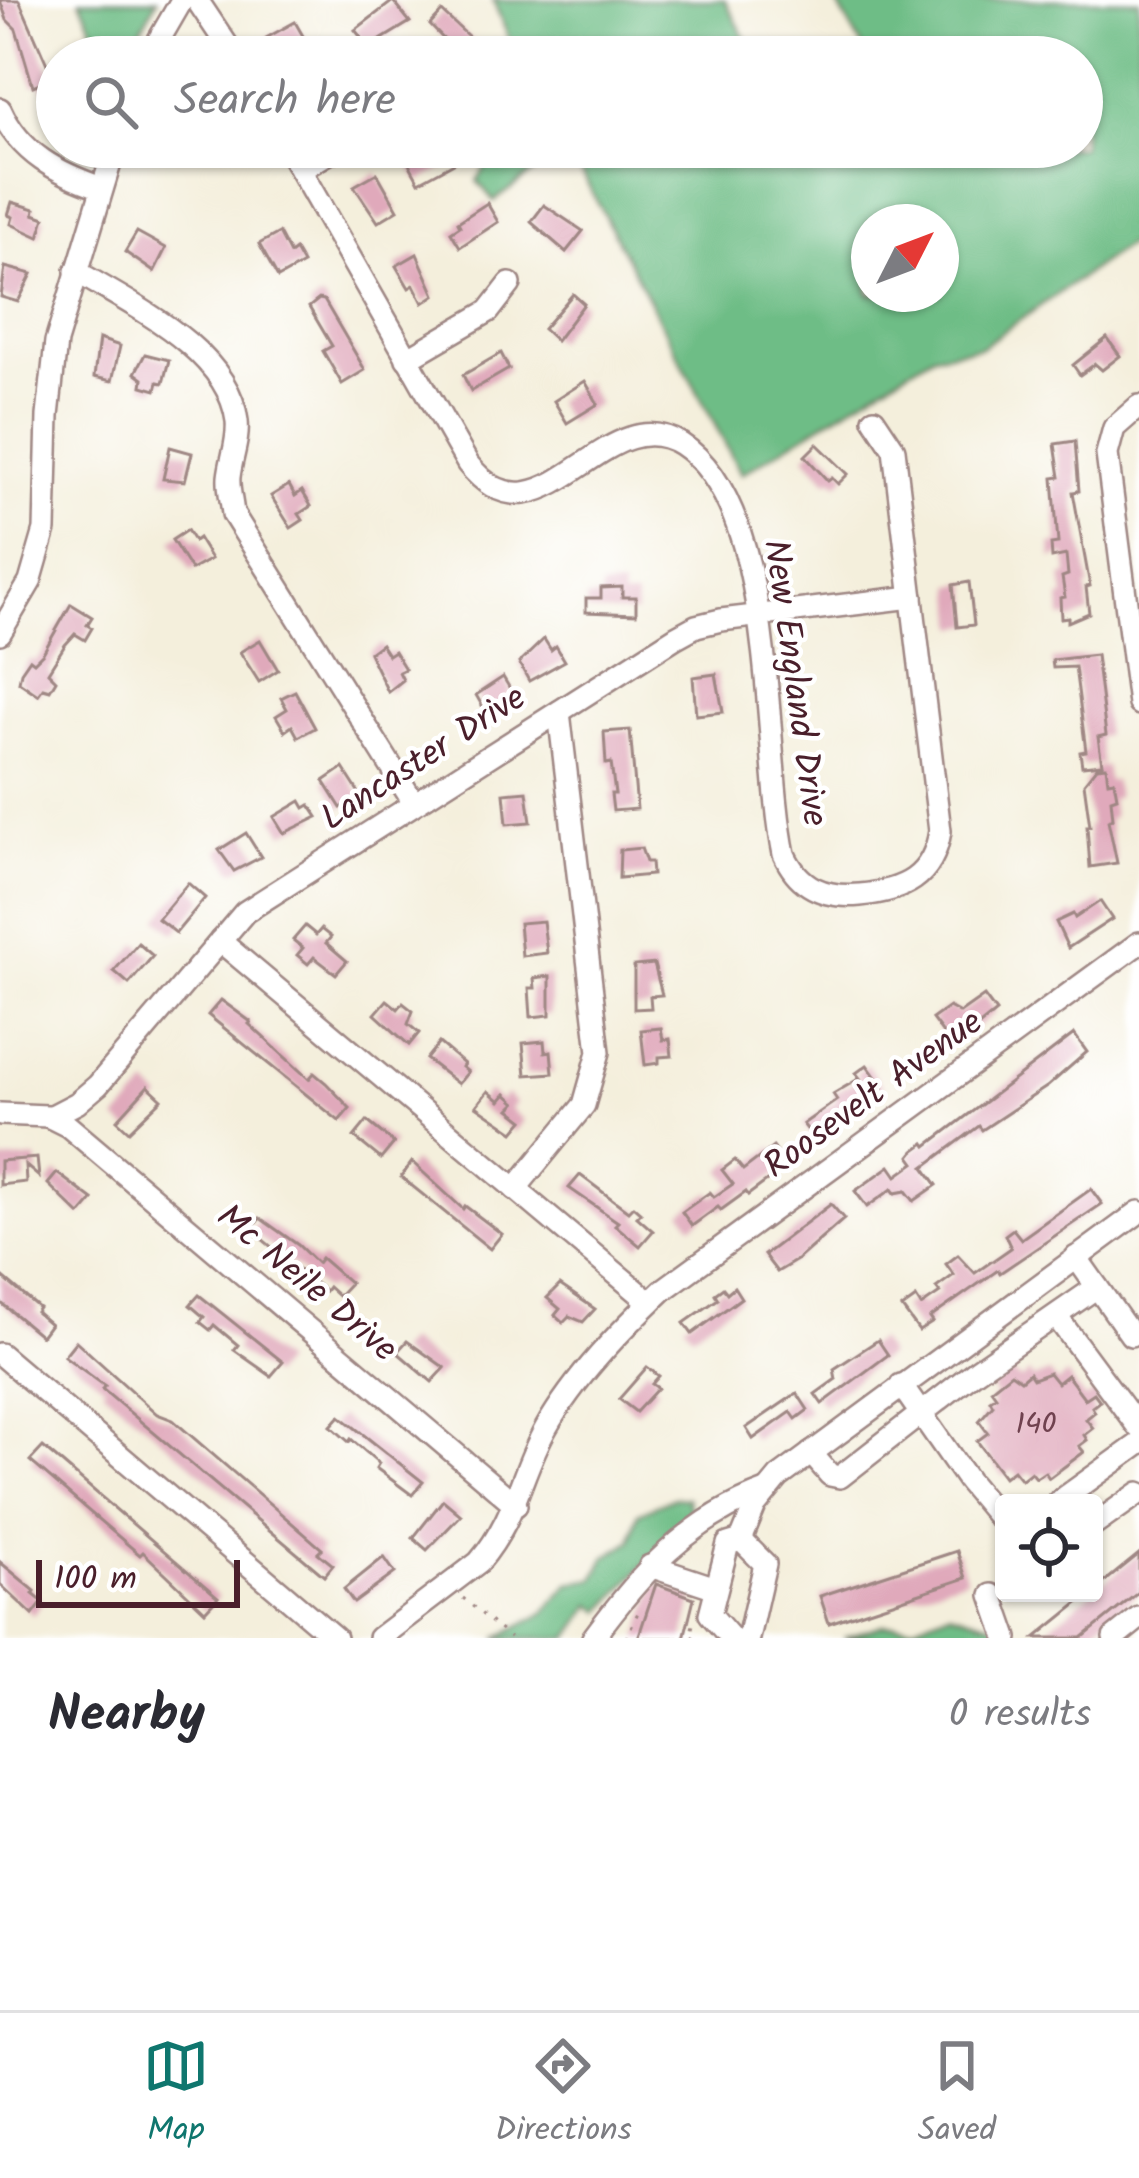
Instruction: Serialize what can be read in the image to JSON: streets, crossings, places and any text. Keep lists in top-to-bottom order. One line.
{"streets":{"street":["New England Drive","Lancaster Drive","Roosevelt Avenue","Mc Neile Drive"]},"crossings":[["New England Drive","Lancaster Drive"],["Lancaster Drive","Mc Neile Drive"],["Roosevelt Avenue","Mc Neile Drive"]],"house_numbers":["140"],"scale_bar":"100 m","north":"top right","page":{"search":"Search here","scale":"100 m","heading":["Nearby","0 results"],"nav":["Map","Directions","Saved"]}}
